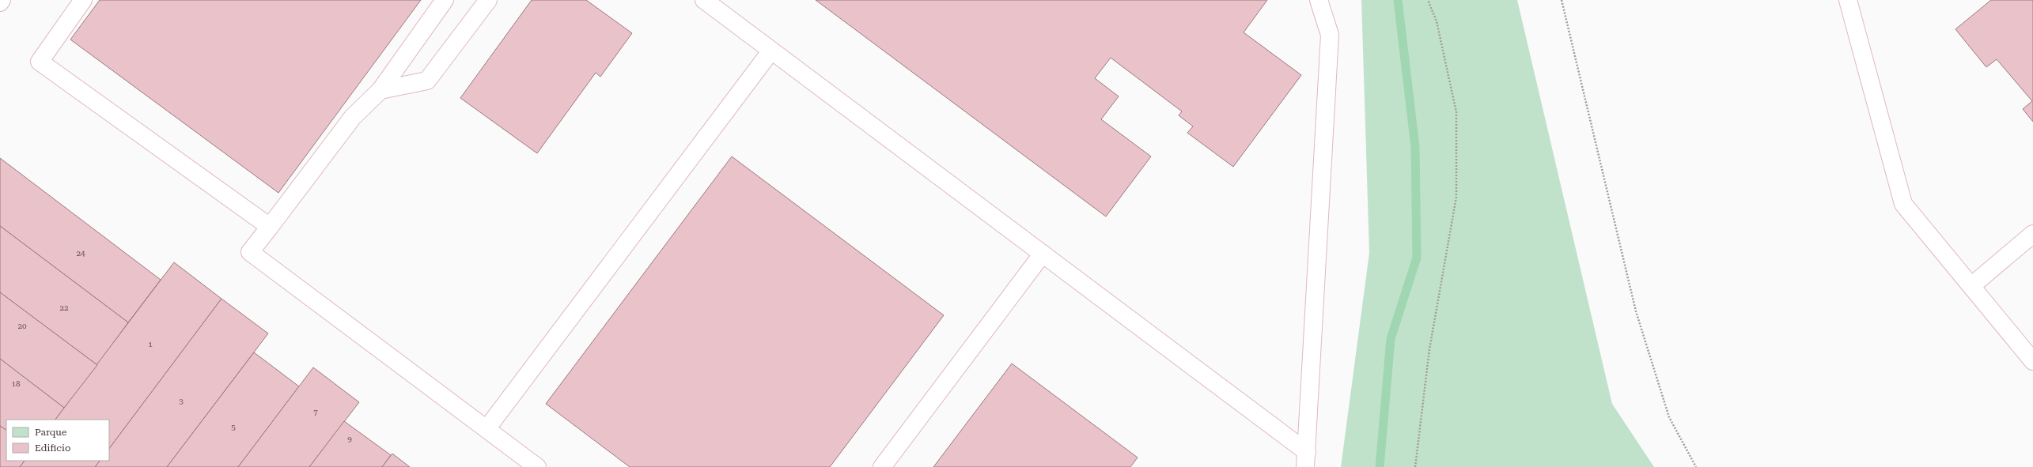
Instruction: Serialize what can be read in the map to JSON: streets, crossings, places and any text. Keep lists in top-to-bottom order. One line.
{"house_numbers":["24","22","20","1","18","3","7","5","9"],"legend":["Parque","Edificio"]}
